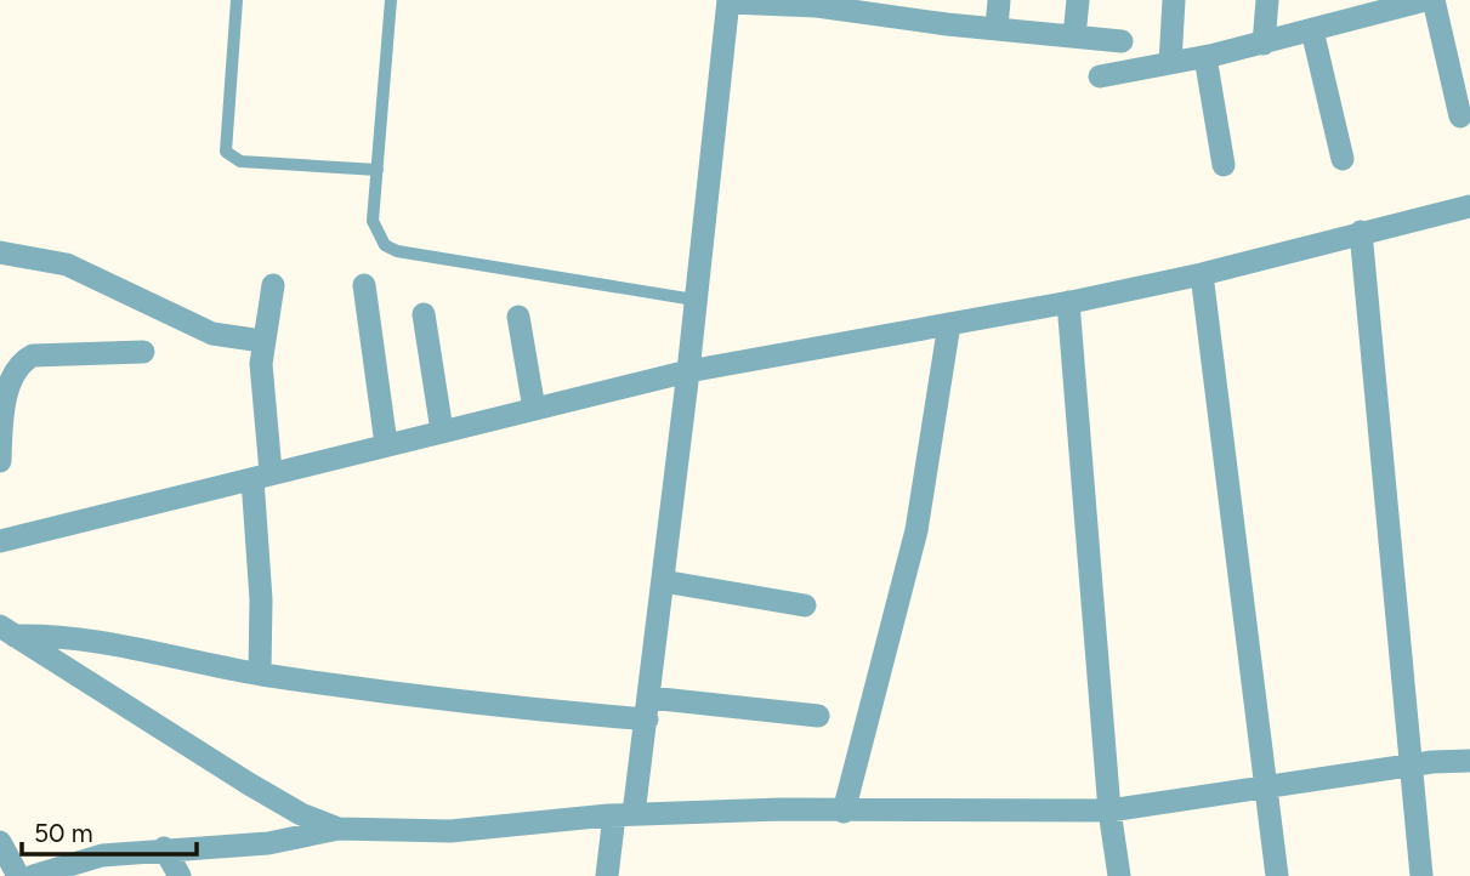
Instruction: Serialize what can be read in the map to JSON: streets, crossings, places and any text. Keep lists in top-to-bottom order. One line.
{"scale_bar":"50 m"}
